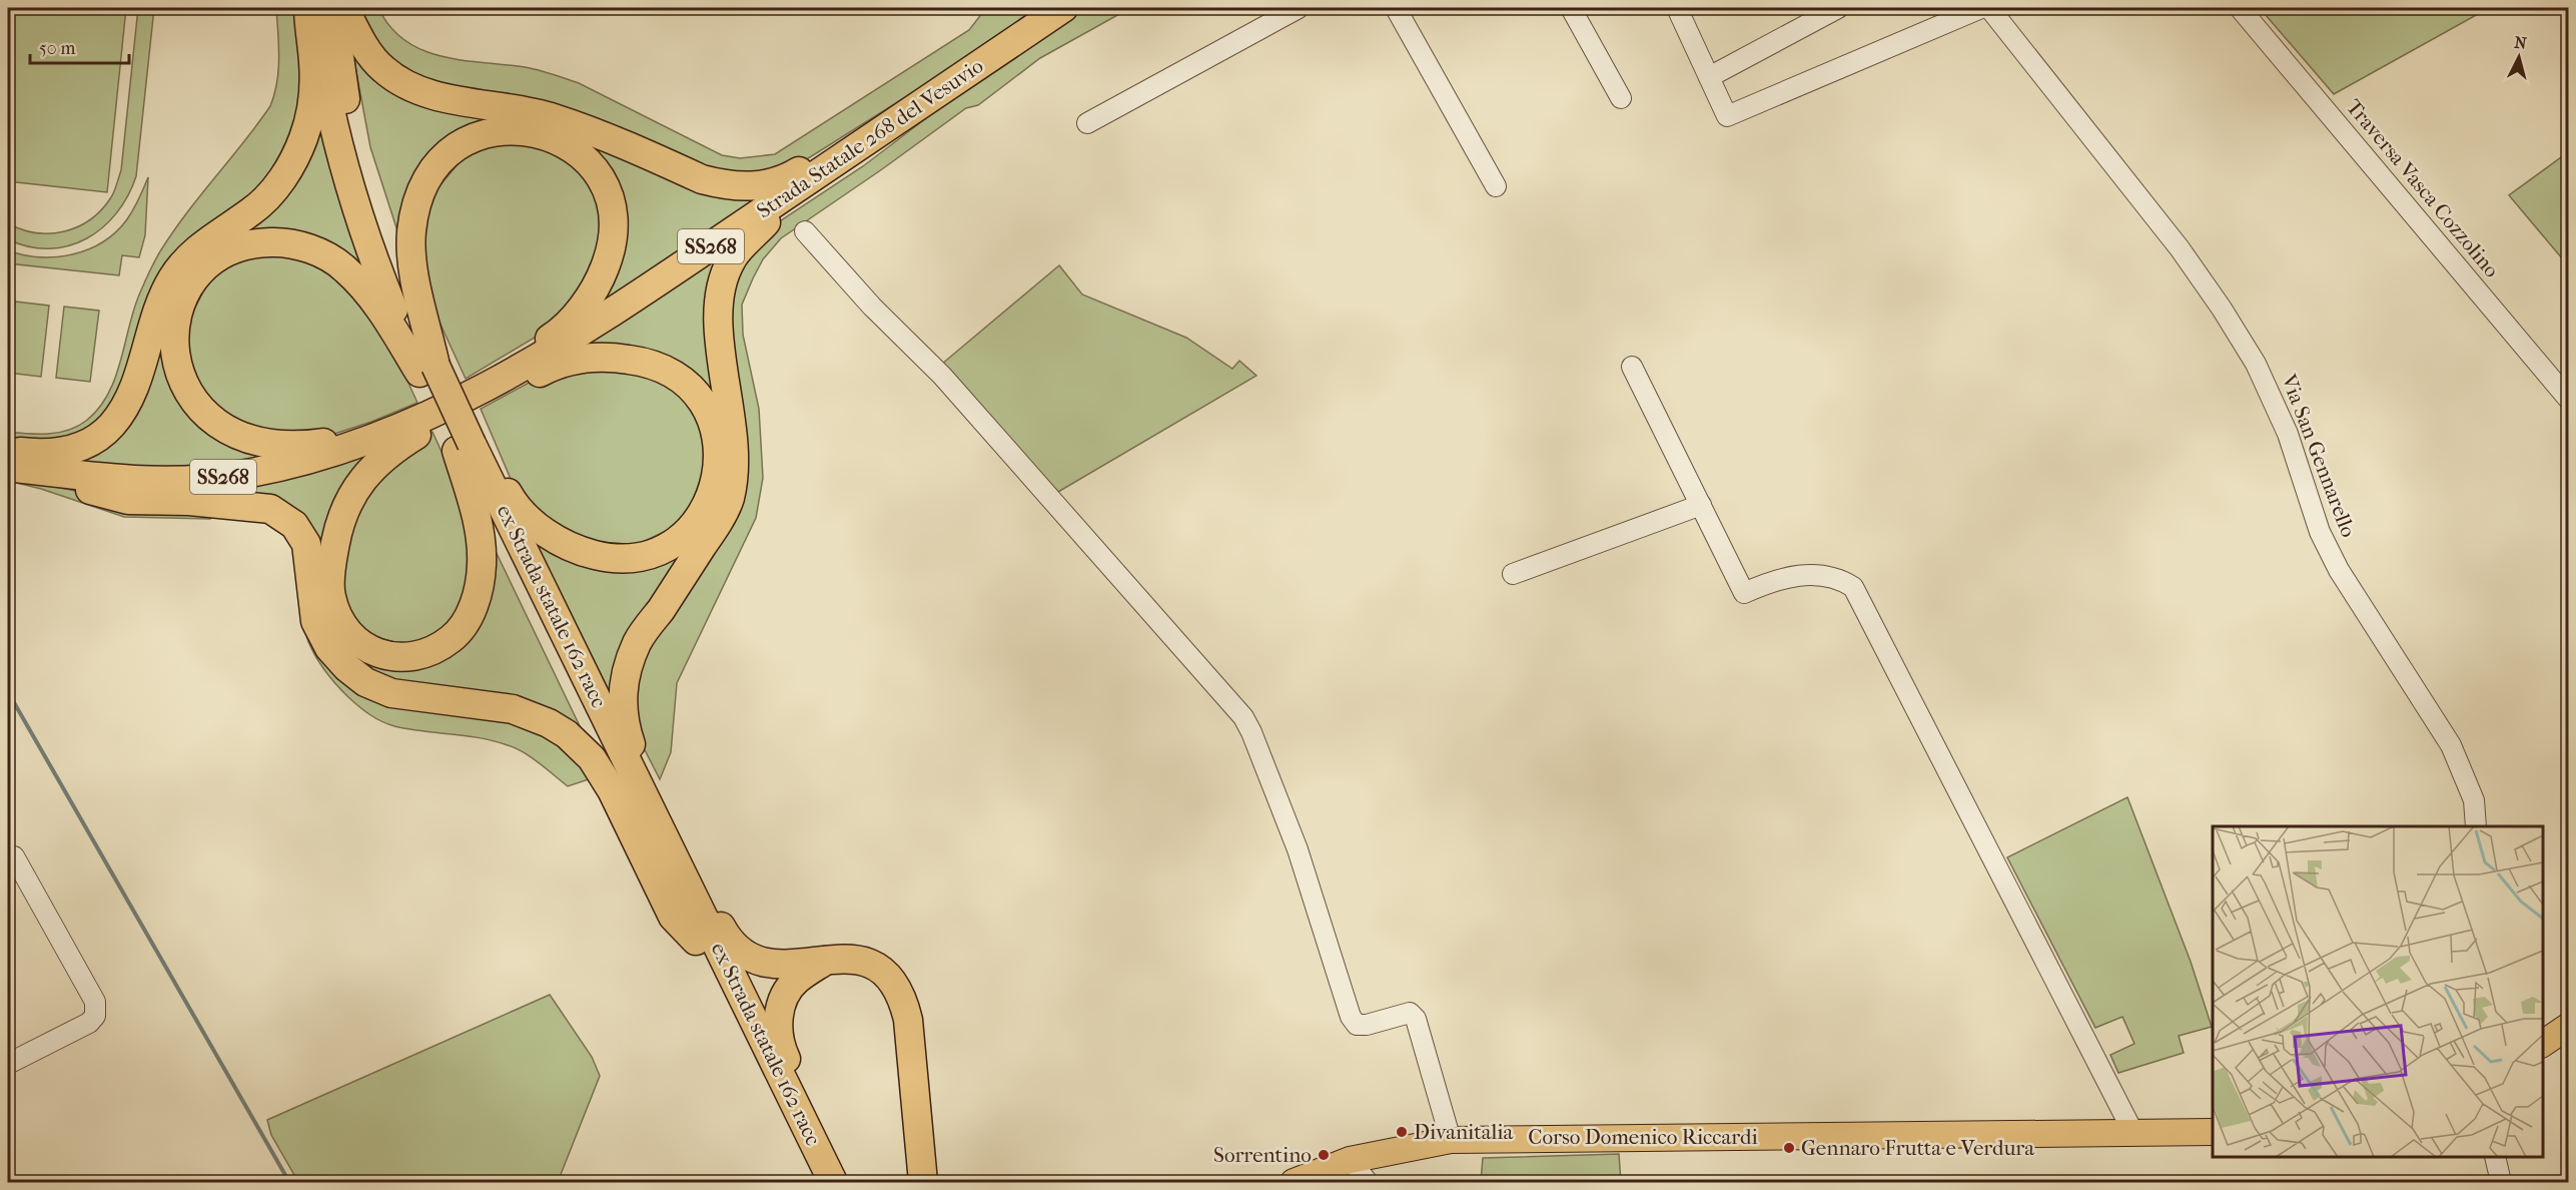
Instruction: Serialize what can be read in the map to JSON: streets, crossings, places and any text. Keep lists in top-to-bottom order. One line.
{"streets":{"highway":["Strada Statale 268 del Vesuvio","SS268","ex Strada statale 162 racc"],"main road":["Corso Domenico Riccardi"],"street":["Traversa Vasca Cozzolino","Via San Gennarello"]},"places":["Divanitalia","Gennaro Frutta e Verdura","Sorrentino"],"scale_bar":"50 m","north":"top"}
